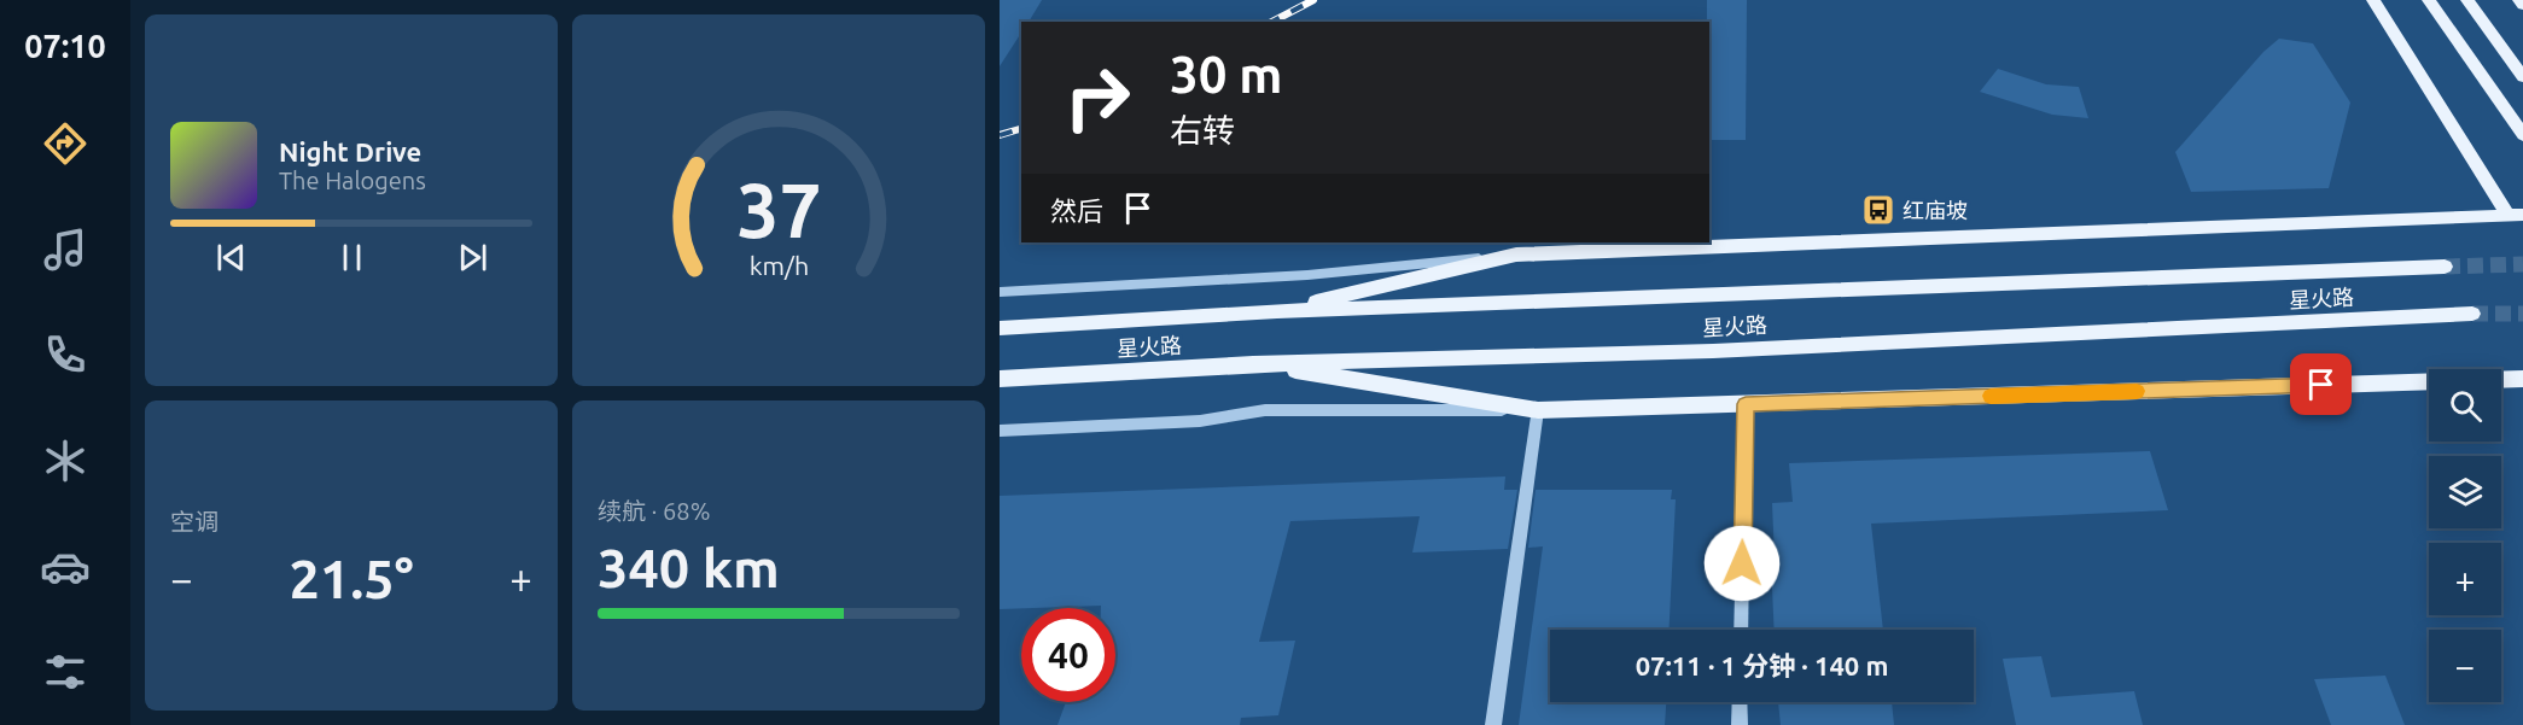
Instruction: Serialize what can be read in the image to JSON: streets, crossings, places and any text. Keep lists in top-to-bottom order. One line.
{"streets":{"main road":["星火路"]},"places":{"bus stop":["红庙坡"]},"page":{"tabs":"07:10","turn":["30 m","右转"],"song":["Night Drive","The Halogens"],"then":"然后","map_buttons":["+","−"],"tile":["空调",["续航 · 68%","340 km"]],"heat":["−","21.5°","+"],"limit":"40","trip":"07:11 · 1 分钟 · 140 m","gauge":["37","km/h"]}}
